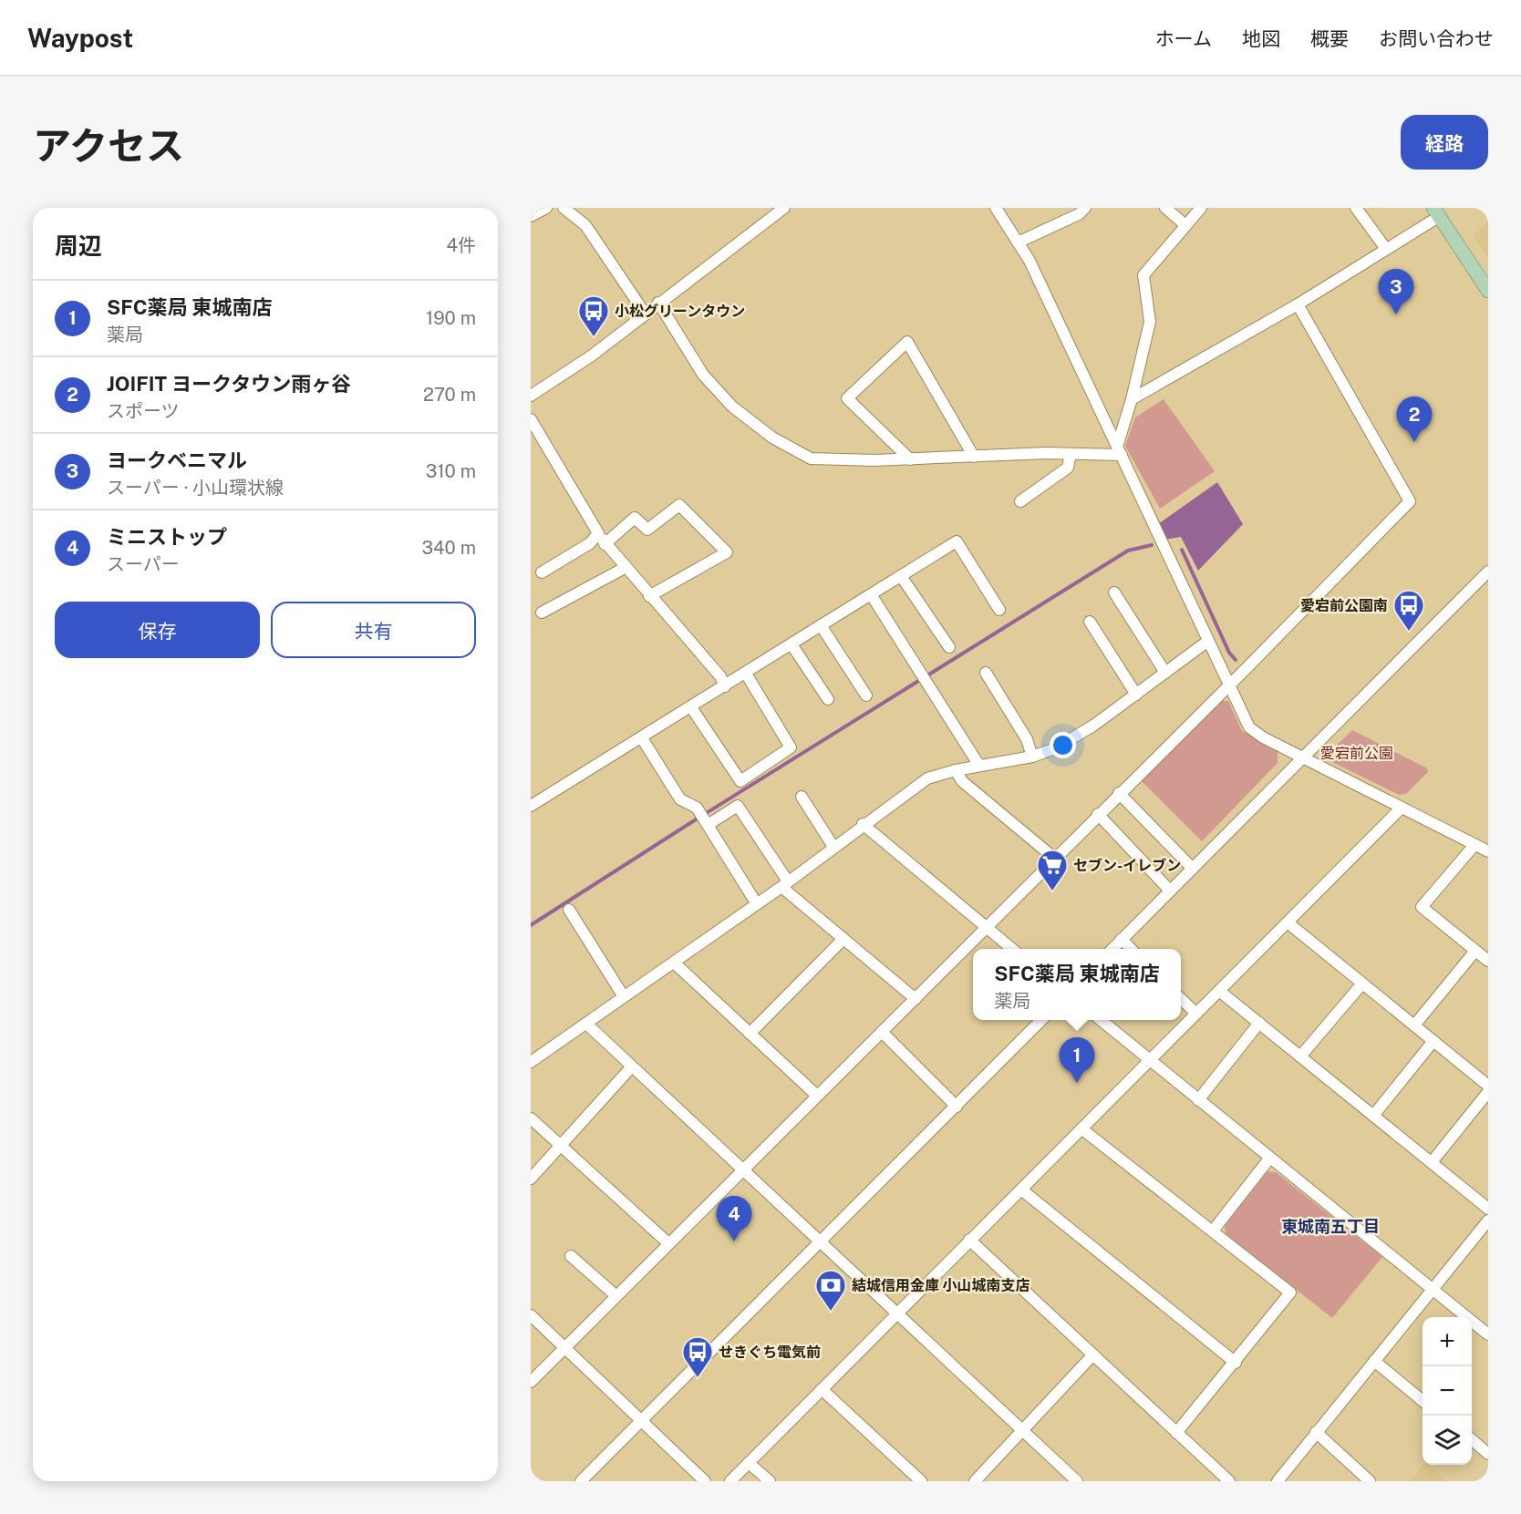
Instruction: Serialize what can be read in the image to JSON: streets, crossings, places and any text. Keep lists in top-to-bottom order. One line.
{"districts":["東城南五丁目"],"parks":["愛宕前公園"],"places":{"bus stop":["小松グリーンタウン","愛宕前公園南","せきぐち電気前"],"supermarket":["セブン-イレブン"],"bank":["結城信用金庫 小山城南支店"]},"page":{"header":"Waypost","nav":["ホーム","地図","概要","お問い合わせ"],"title":"アクセス","buttons":["経路",["保存","共有"]],"heading":["周辺","4件"],"pins":["3","2","1","4"],"list":[{"mark":"1","name":"SFC薬局 東城南店","note":"薬局","value":"190 m"},{"mark":"2","name":"JOIFIT ヨークタウン雨ヶ谷","note":"スポーツ","value":"270 m"},{"mark":"3","name":"ヨークベニマル","note":"スーパー · 小山環状線","value":"310 m"},{"mark":"4","name":"ミニストップ","note":"スーパー","value":"340 m"}],"popup":["SFC薬局 東城南店","薬局"],"map_buttons":["+","−"]}}
